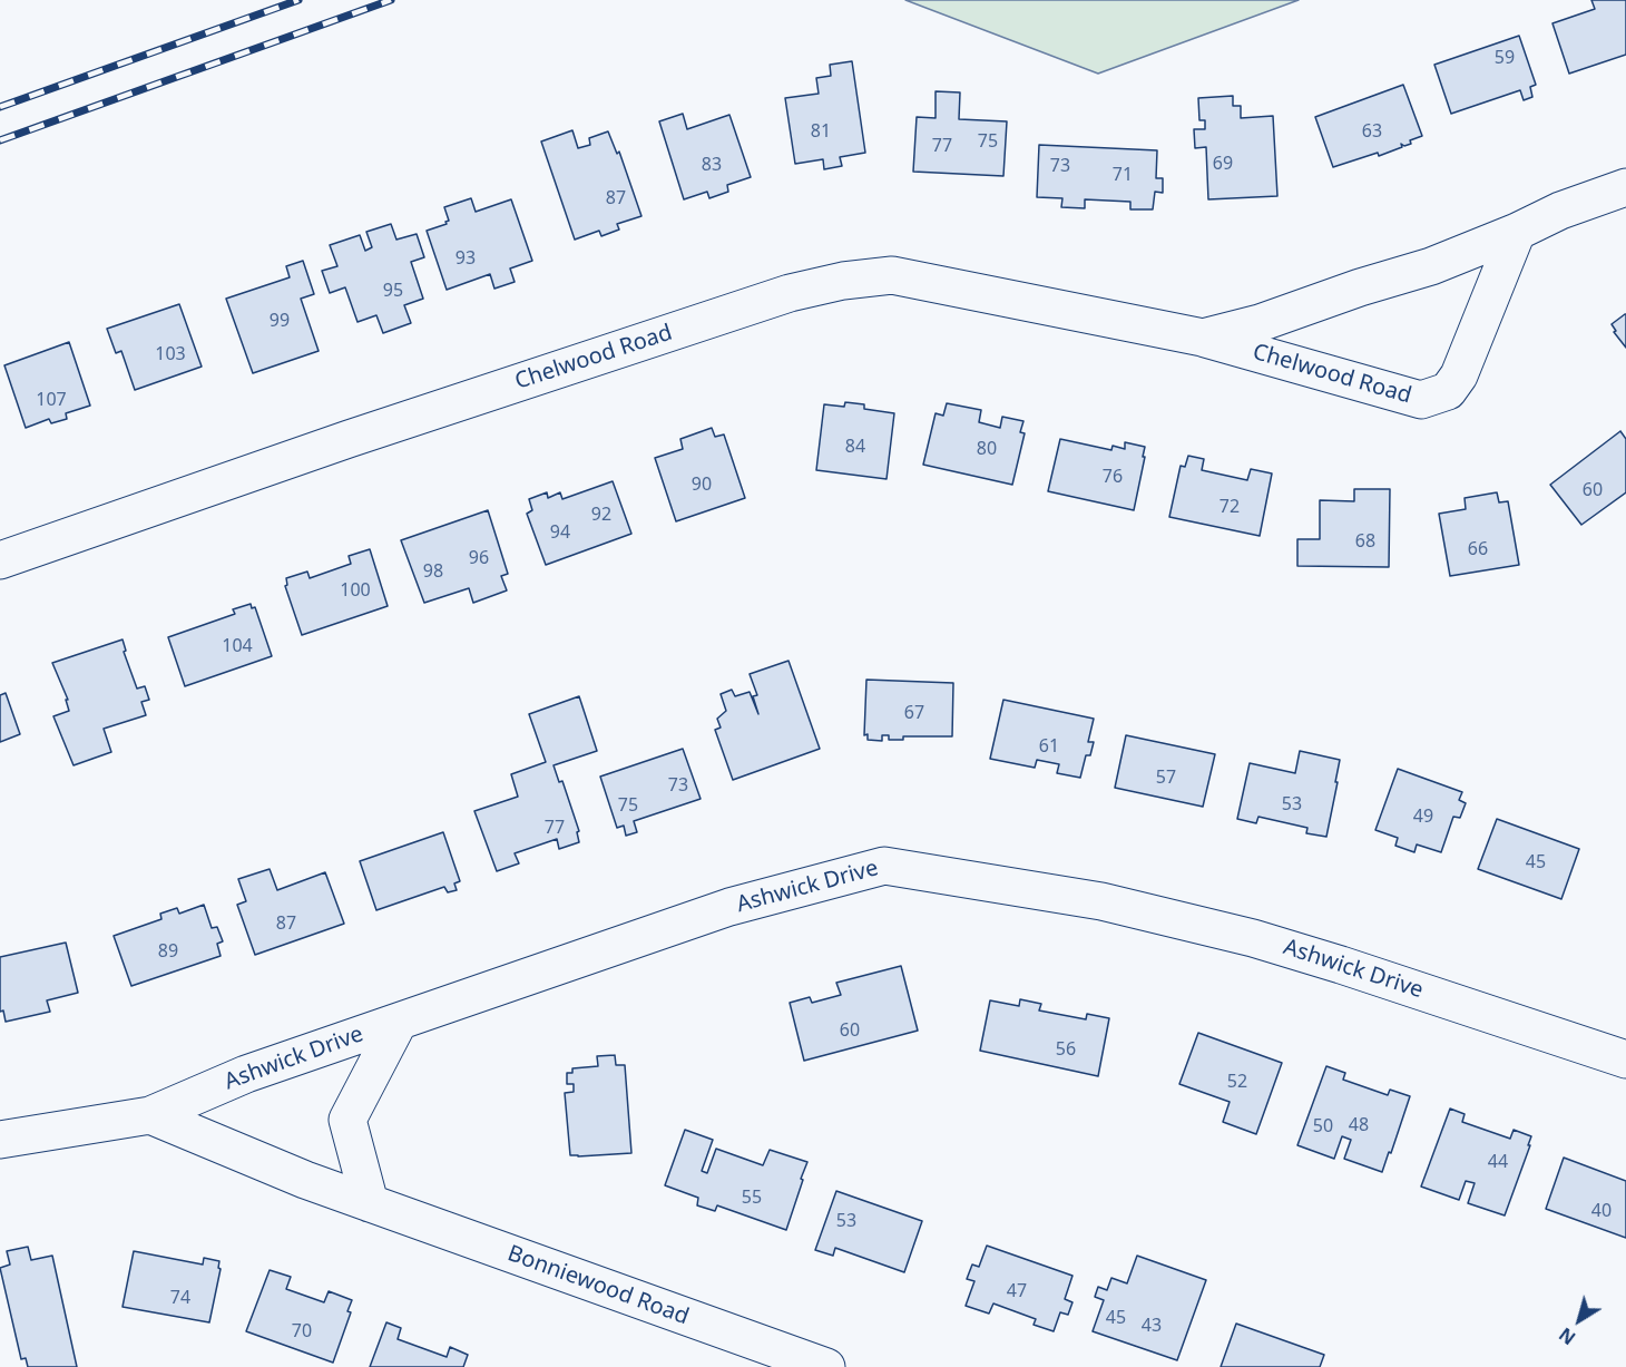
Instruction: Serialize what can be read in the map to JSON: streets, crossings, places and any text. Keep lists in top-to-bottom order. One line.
{"streets":{"street":["Chelwood Road","Ashwick Drive","Bonniewood Road"]},"crossings":[["Ashwick Drive","Bonniewood Road"]],"house_numbers":["59","81","63","75","77","69","83","73","71","87","93","95","99","103","107","84","80","76","90","60","72","92","94","68","66","96","98","100","104","67","61","57","73","53","75","49","77","45","87","89","60","56","52","48","50","44","55","40","53","47","74","45","43","70"],"north":"bottom left"}
